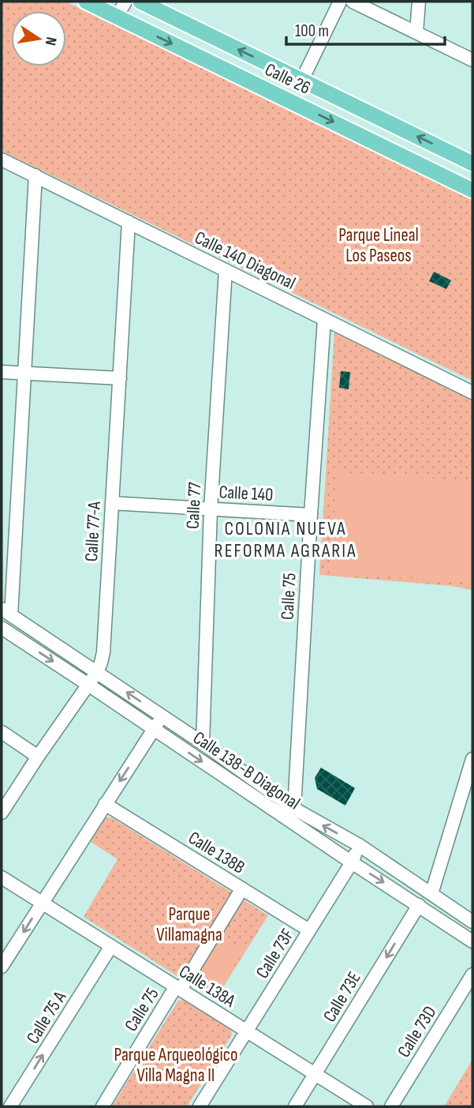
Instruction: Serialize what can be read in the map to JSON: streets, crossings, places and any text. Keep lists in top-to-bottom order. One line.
{"streets":{"main road":["Calle 26"],"street":["Calle 140 Diagonal","Calle 140","Calle 77","Calle 77-A","Calle 75","Calle 138-B Diagonal","Calle 138B","Calle 73F","Calle 138A","Calle 73E","Calle 75 A","Calle 73D"]},"crossings":[["Calle 140 Diagonal","Calle 77"],["Calle 140 Diagonal","Calle 77-A"],["Calle 140 Diagonal","Calle 75"],["Calle 140","Calle 77"],["Calle 140","Calle 77-A"],["Calle 140","Calle 75"],["Calle 77","Calle 138-B Diagonal"],["Calle 77-A","Calle 138-B Diagonal"],["Calle 75","Calle 138-B Diagonal"],["Calle 75","Calle 138B"],["Calle 75","Calle 138A"],["Calle 138-B Diagonal","Calle 73F"],["Calle 138-B Diagonal","Calle 73E"],["Calle 138B","Calle 73F"],["Calle 73F","Calle 138A"],["Calle 138A","Calle 73E"],["Calle 138A","Calle 75 A"]],"one_way":["Calle 73E"],"districts":["COLONIA NUEVA REFORMA AGRARIA"],"parks":["Parque Lineal Los Paseos","Parque Villamagna","Parque Arqueológico Villa Magna II"],"scale_bar":"100 m","north":"right"}
